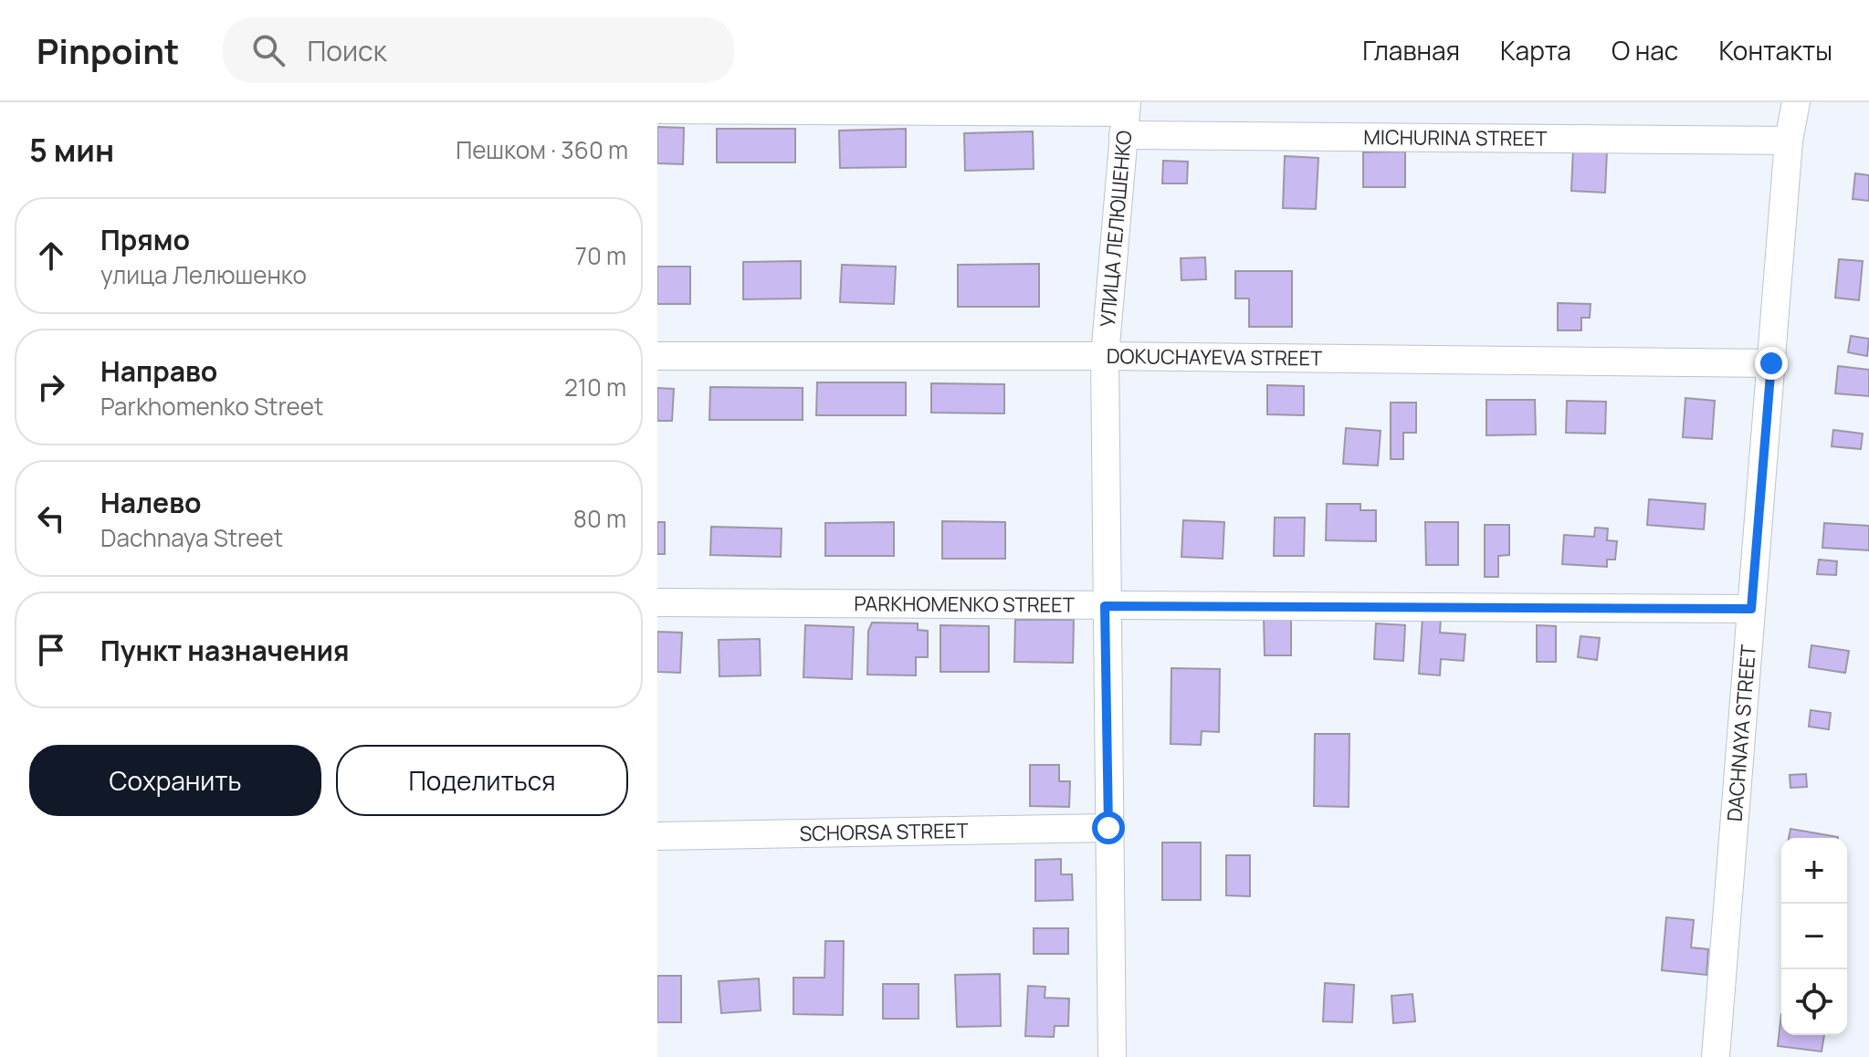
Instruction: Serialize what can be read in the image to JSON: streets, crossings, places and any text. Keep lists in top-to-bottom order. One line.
{"streets":{"street":["MICHURINA STREET","УЛИЦА ЛЕЛЮШЕНКО","DOKUCHAYEVA STREET","PARKHOMENKO STREET","DACHNAYA STREET","SCHORSA STREET"]},"crossings":[["MICHURINA STREET","УЛИЦА ЛЕЛЮШЕНКО"],["MICHURINA STREET","DACHNAYA STREET"],["УЛИЦА ЛЕЛЮШЕНКО","DOKUCHAYEVA STREET"],["УЛИЦА ЛЕЛЮШЕНКО","PARKHOMENKO STREET"],["УЛИЦА ЛЕЛЮШЕНКО","SCHORSA STREET"],["DOKUCHAYEVA STREET","DACHNAYA STREET"],["PARKHOMENKO STREET","DACHNAYA STREET"]],"page":{"header":"Pinpoint","search":"Поиск","nav":["Главная","Карта","О нас","Контакты"],"heading":["5 мин","Пешком · 360 m"],"list":[["Прямо","улица Лелюшенко","70 m"],["Направо","Parkhomenko Street","210 m"],["Налево","Dachnaya Street","80 m"],"Пункт назначения"],"buttons":["Сохранить","Поделиться"],"map_buttons":["+","−"]}}
